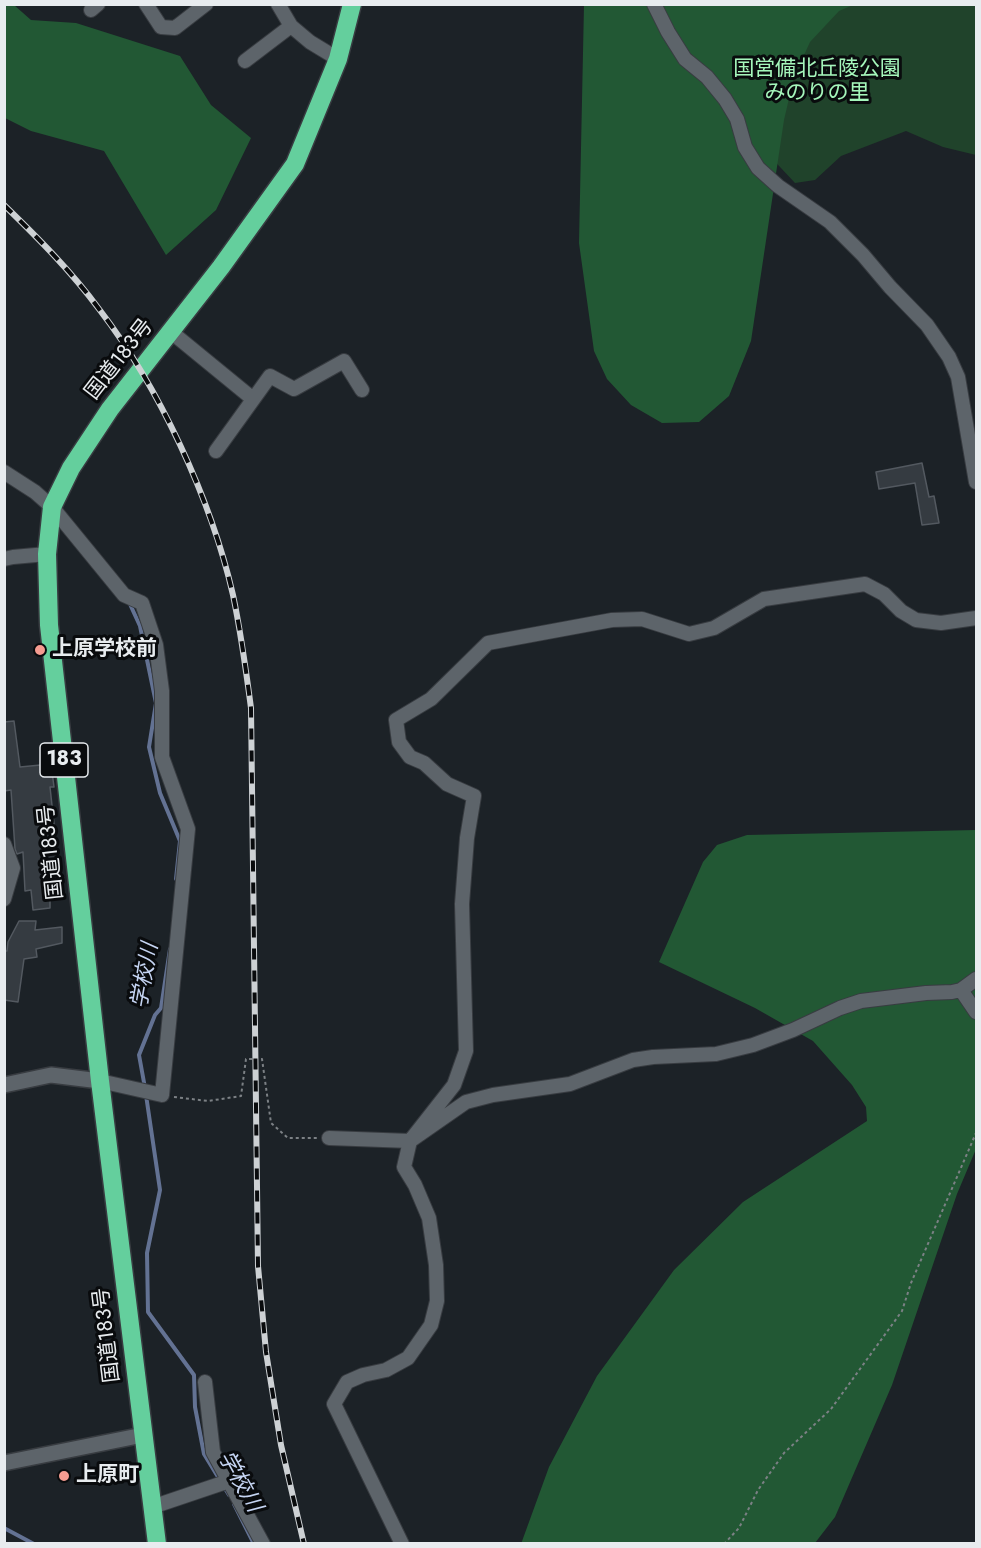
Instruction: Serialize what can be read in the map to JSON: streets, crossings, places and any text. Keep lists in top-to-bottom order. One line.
{"streets":{"highway":["国道183号","183"]},"water":["学校川"],"parks":["国営備北丘陵公園 みのりの里"],"places":["上原学校前","上原町"]}
